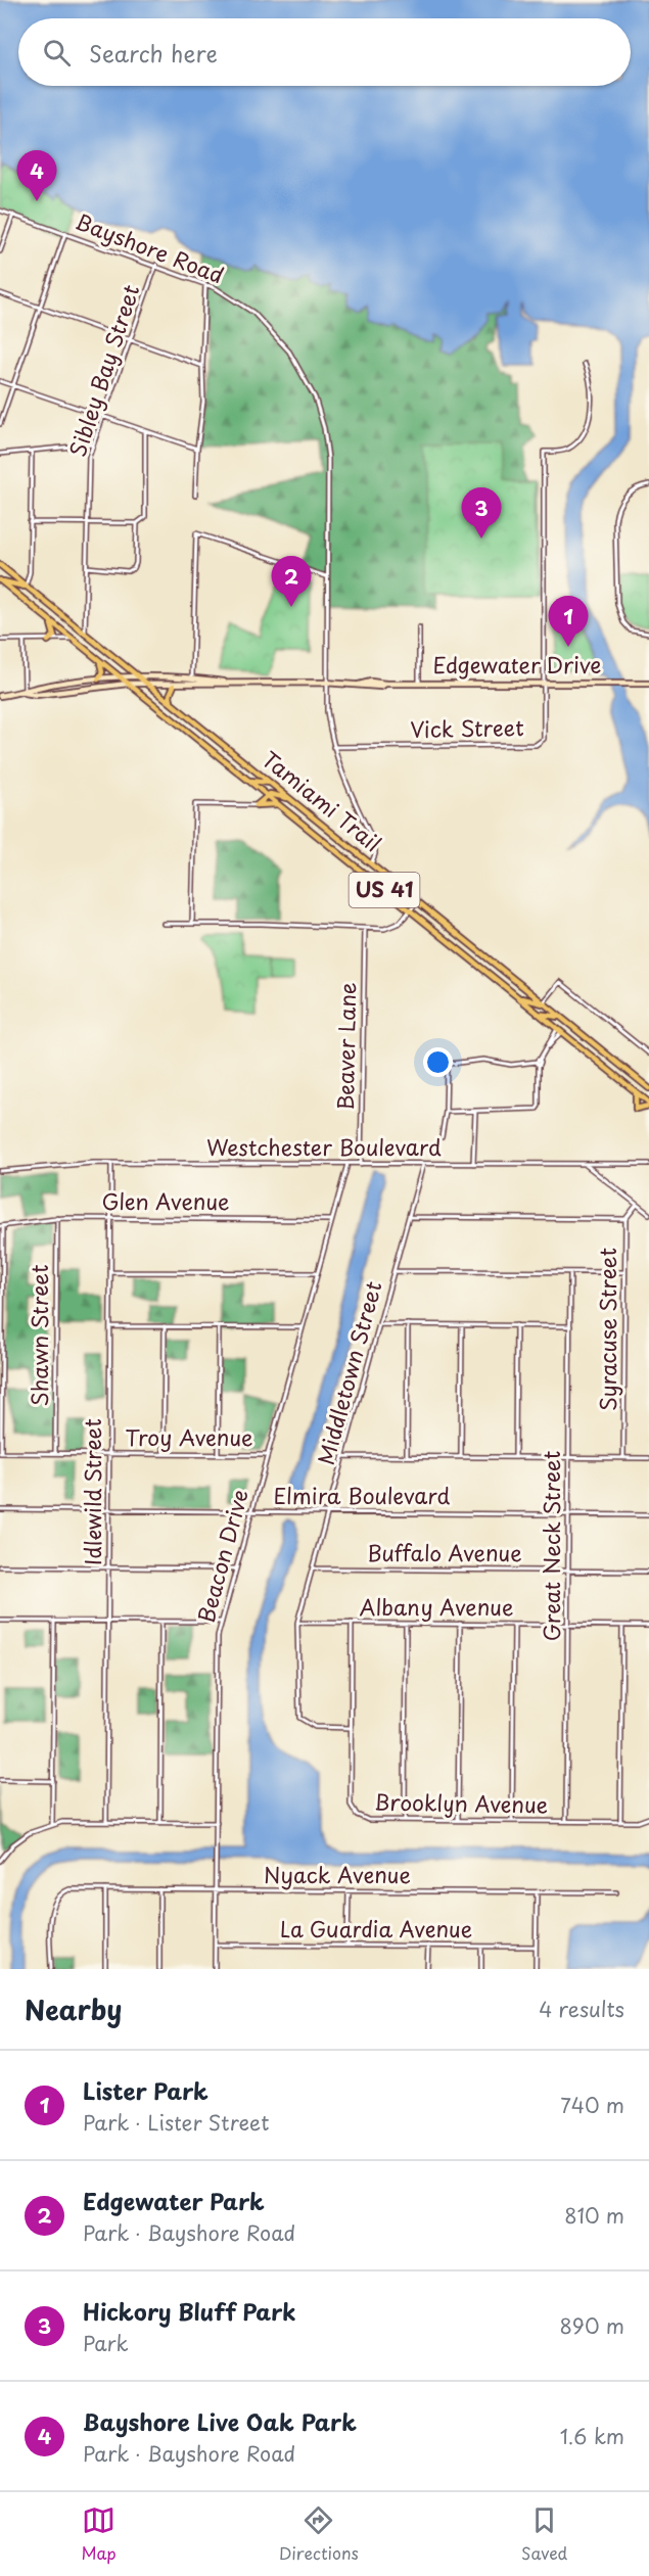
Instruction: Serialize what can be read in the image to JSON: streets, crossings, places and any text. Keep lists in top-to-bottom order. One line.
{"streets":{"main road":["Tamiami Trail","US 41"],"street":["Bayshore Road","Sibley Bay Street","Edgewater Drive","Vick Street","Beaver Lane","Westchester Boulevard","Glen Avenue","Syracuse Street","Shawn Street","Middletown Street","Troy Avenue","Idlewild Street","Elmira Boulevard","Great Neck Street","Buffalo Avenue","Beacon Drive","Albany Avenue","Brooklyn Avenue","Nyack Avenue","La Guardia Avenue"]},"crossings":[["Bayshore Road","Sibley Bay Street"],["Bayshore Road","Edgewater Drive"],["Bayshore Road","Vick Street"],["Bayshore Road","Tamiami Trail"],["Sibley Bay Street","Tamiami Trail"],["Edgewater Drive","Vick Street"],["Edgewater Drive","Tamiami Trail"],["Beaver Lane","Westchester Boulevard"],["Westchester Boulevard","Middletown Street"],["Westchester Boulevard","Idlewild Street"],["Westchester Boulevard","Beacon Drive"],["Glen Avenue","Shawn Street"],["Glen Avenue","Idlewild Street"],["Glen Avenue","Beacon Drive"],["Shawn Street","Troy Avenue"],["Middletown Street","Elmira Boulevard"],["Middletown Street","Buffalo Avenue"],["Middletown Street","Albany Avenue"],["Middletown Street","Brooklyn Avenue"],["Troy Avenue","Idlewild Street"],["Troy Avenue","Beacon Drive"],["Idlewild Street","Elmira Boulevard"],["Elmira Boulevard","Great Neck Street"],["Elmira Boulevard","Beacon Drive"],["Great Neck Street","Buffalo Avenue"],["Great Neck Street","Albany Avenue"],["Great Neck Street","Brooklyn Avenue"],["Beacon Drive","Nyack Avenue"],["Beacon Drive","La Guardia Avenue"],["Albany Avenue","Brooklyn Avenue"]],"page":{"search":"Search here","pins":["4","3","2","1"],"heading":["Nearby","4 results"],"list":[{"mark":"1","name":"Lister Park","note":"Park · Lister Street","value":"740 m"},{"mark":"2","name":"Edgewater Park","note":"Park · Bayshore Road","value":"810 m"},{"mark":"3","name":"Hickory Bluff Park","note":"Park","value":"890 m"},{"mark":"4","name":"Bayshore Live Oak Park","note":"Park · Bayshore Road","value":"1.6 km"}],"nav":["Map","Directions","Saved"]}}
